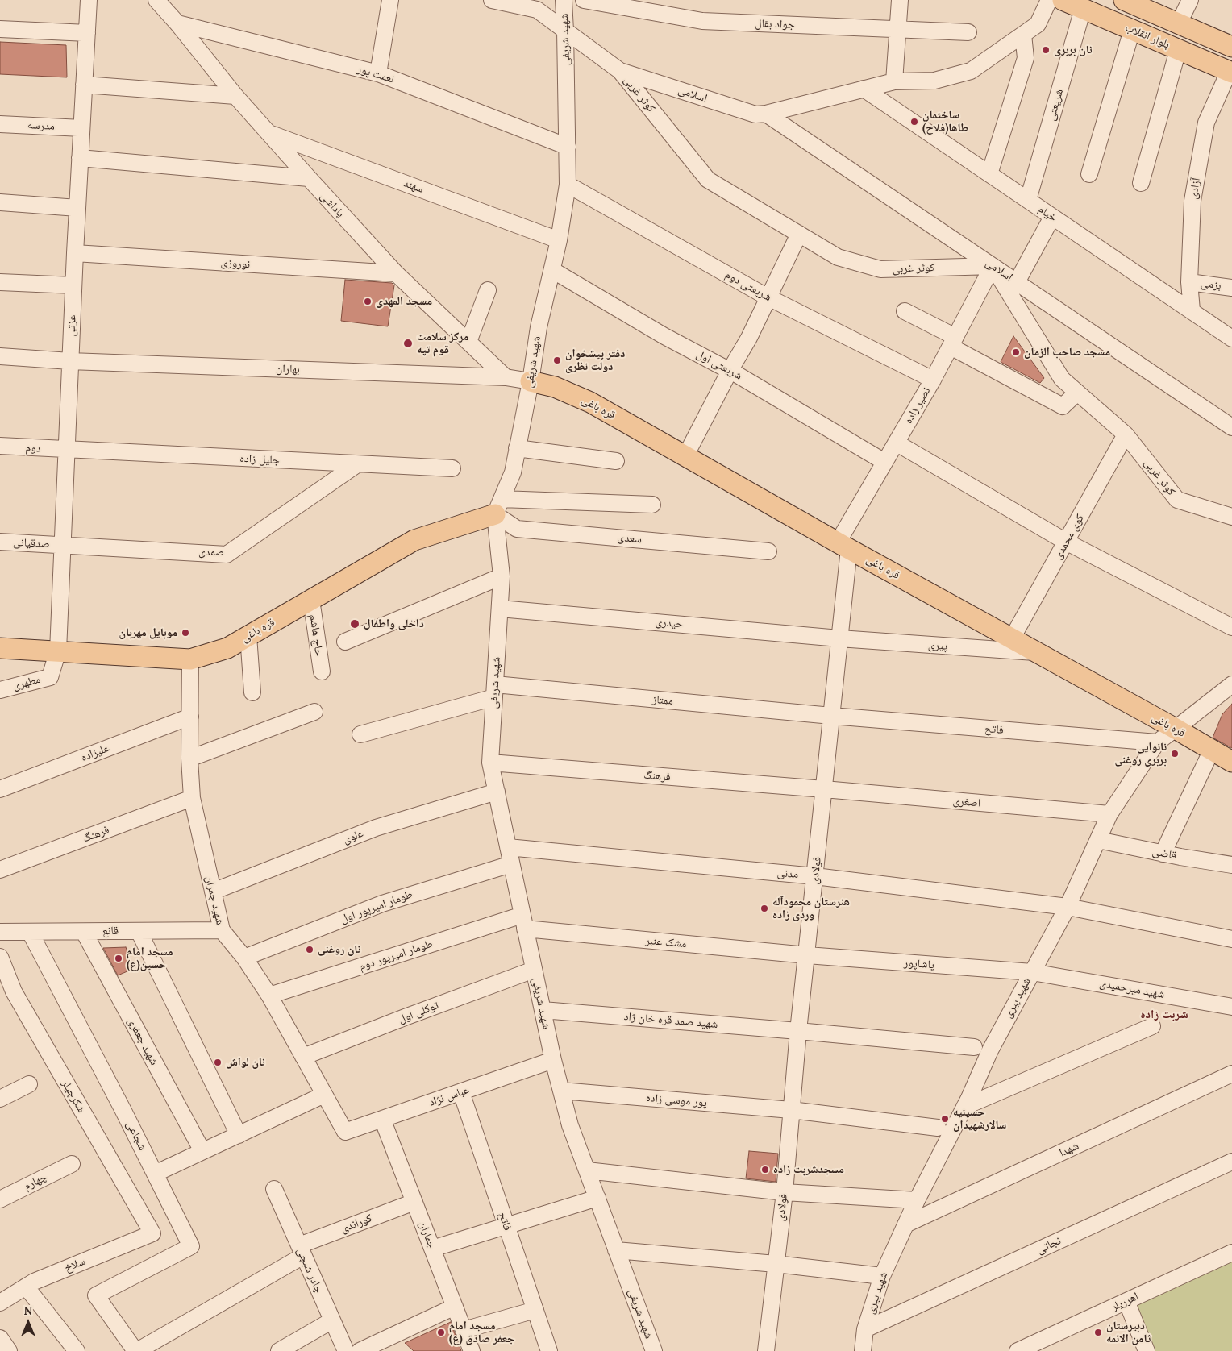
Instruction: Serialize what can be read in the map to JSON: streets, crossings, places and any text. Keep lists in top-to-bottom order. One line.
{"streets":{"main road":["بلوار انقلاب","قره باغی"],"street":["جواد بقال","شهید شریفى","نعمت پور","کوثر غربی","اسلامی","شریعتی","مدرسه","سهند","آزادی","پاداشی","خیام","نوروزی","بزمی","شریعتی دوم","عزتی","شریعتی اول","بهاران","نصیر زاده","دوم","جلیل زاده","کوی محمدی","سعدی","صدقیانی","صمدی","حیدری","حاج هاشم","پیری","مطهری","ممتاز","فاتح","علیزاده","فرهنگ","اصغری","علوی","قاضی","فولادی","مدنی","شهید چمران","طومار امیرپور اول","قانع","مشک عنبر","طومار امیرپور دوم","پاشاپور","شهید میرحمیدی","شهید پیری","توکلی اول","شهید صمد قره خان ژاد","شهید جعفری","شکرچیلر","عباس نژاد","پور موسی زاده","شجاعی","شهدا","چهارم","کوراندی","جماران","نجاتی","سلاخ","چادر شبچی","اهرریلر"]},"crossings":[["بلوار انقلاب","شریعتی"],["بلوار انقلاب","آزادی"],["شهید شریفى","نعمت پور"],["شهید شریفى","کوثر غربی"],["شهید شریفى","سهند"],["شهید شریفى","شریعتی دوم"],["شهید شریفى","شریعتی اول"],["شهید شریفى","قره باغی"],["شهید شریفى","سعدی"],["شهید شریفى","حیدری"],["شهید شریفى","ممتاز"],["شهید شریفى","فرهنگ"],["شهید شریفى","علوی"],["شهید شریفى","مدنی"],["شهید شریفى","طومار امیرپور اول"],["شهید شریفى","مشک عنبر"],["شهید شریفى","طومار امیرپور دوم"],["شهید شریفى","توکلی اول"],["شهید شریفى","شهید صمد قره خان ژاد"],["شهید شریفى","عباس نژاد"],["شهید شریفى","پور موسی زاده"],["نعمت پور","پاداشی"],["کوثر غربی","اسلامی"],["کوثر غربی","نصیر زاده"],["کوثر غربی","کوی محمدی"],["اسلامی","خیام"],["اسلامی","نصیر زاده"],["شریعتی","خیام"],["مدرسه","عزتی"],["سهند","پاداشی"],["آزادی","خیام"],["آزادی","بزمی"],["پاداشی","نوروزی"],["پاداشی","بهاران"],["نوروزی","عزتی"],["شریعتی دوم","نصیر زاده"],["عزتی","بهاران"],["عزتی","قره باغی"],["عزتی","دوم"],["عزتی","جلیل زاده"],["عزتی","صدقیانی"],["عزتی","صمدی"],["عزتی","مطهری"],["شریعتی اول","نصیر زاده"],["نصیر زاده","قره باغی"],["نصیر زاده","فولادی"],["قره باغی","کوی محمدی"],["قره باغی","سعدی"],["قره باغی","حاج هاشم"],["قره باغی","پیری"],["قره باغی","مطهری"],["قره باغی","فولادی"],["قره باغی","شهید چمران"],["قره باغی","شهید پیری"],["دوم","جلیل زاده"],["جلیل زاده","صمدی"],["صدقیانی","صمدی"],["حیدری","پیری"],["حیدری","فولادی"],["پیری","فولادی"],["ممتاز","فاتح"],["ممتاز","فولادی"],["فاتح","فولادی"],["فاتح","شهید پیری"],["فاتح","عباس نژاد"],["علیزاده","شهید چمران"],["فرهنگ","اصغری"],["فرهنگ","فولادی"],["فرهنگ","شهید چمران"],["اصغری","فولادی"],["اصغری","شهید پیری"],["علوی","شهید چمران"],["قاضی","شهید پیری"],["فولادی","مدنی"],["فولادی","مشک عنبر"],["فولادی","پاشاپور"],["فولادی","شهید صمد قره خان ژاد"],["فولادی","پور موسی زاده"],["مدنی","شهید پیری"],["شهید چمران","طومار امیرپور اول"],["شهید چمران","قانع"],["شهید چمران","طومار امیرپور دوم"],["شهید چمران","توکلی اول"],["شهید چمران","عباس نژاد"],["قانع","شهید جعفری"],["قانع","شجاعی"],["مشک عنبر","طومار امیرپور دوم"],["مشک عنبر","پاشاپور"],["پاشاپور","شهید میرحمیدی"],["پاشاپور","شهید پیری"],["شهید میرحمیدی","شهید پیری"],["شهید پیری","شهدا"],["شهید پیری","نجاتی"],["شکرچیلر","سلاخ"],["عباس نژاد","جماران"],["شجاعی","کوراندی"],["کوراندی","جماران"],["کوراندی","چادر شبچی"]],"districts":["شربت زاده"],"places":["نان بربری","ساختمان طاها(فلاح)","مسجد المهدی","مرکز سلامت قوم تپه","مسجد صاحب الزمان","دفتر پیشخوان دولت نظری","داخلی واطفال","موبایل مهربان","نانوایی بربری روغنی","هنرستان محمودآله وردی زاده","نان روغنی","مسجد امام حسین(ع)","نان لواش","حسینیه سالارشهیدان","مسجدشربت زاده","مسجد امام جعفر صادق (ع)","دبیرستان ثامن الائمه"],"north":"top"}
